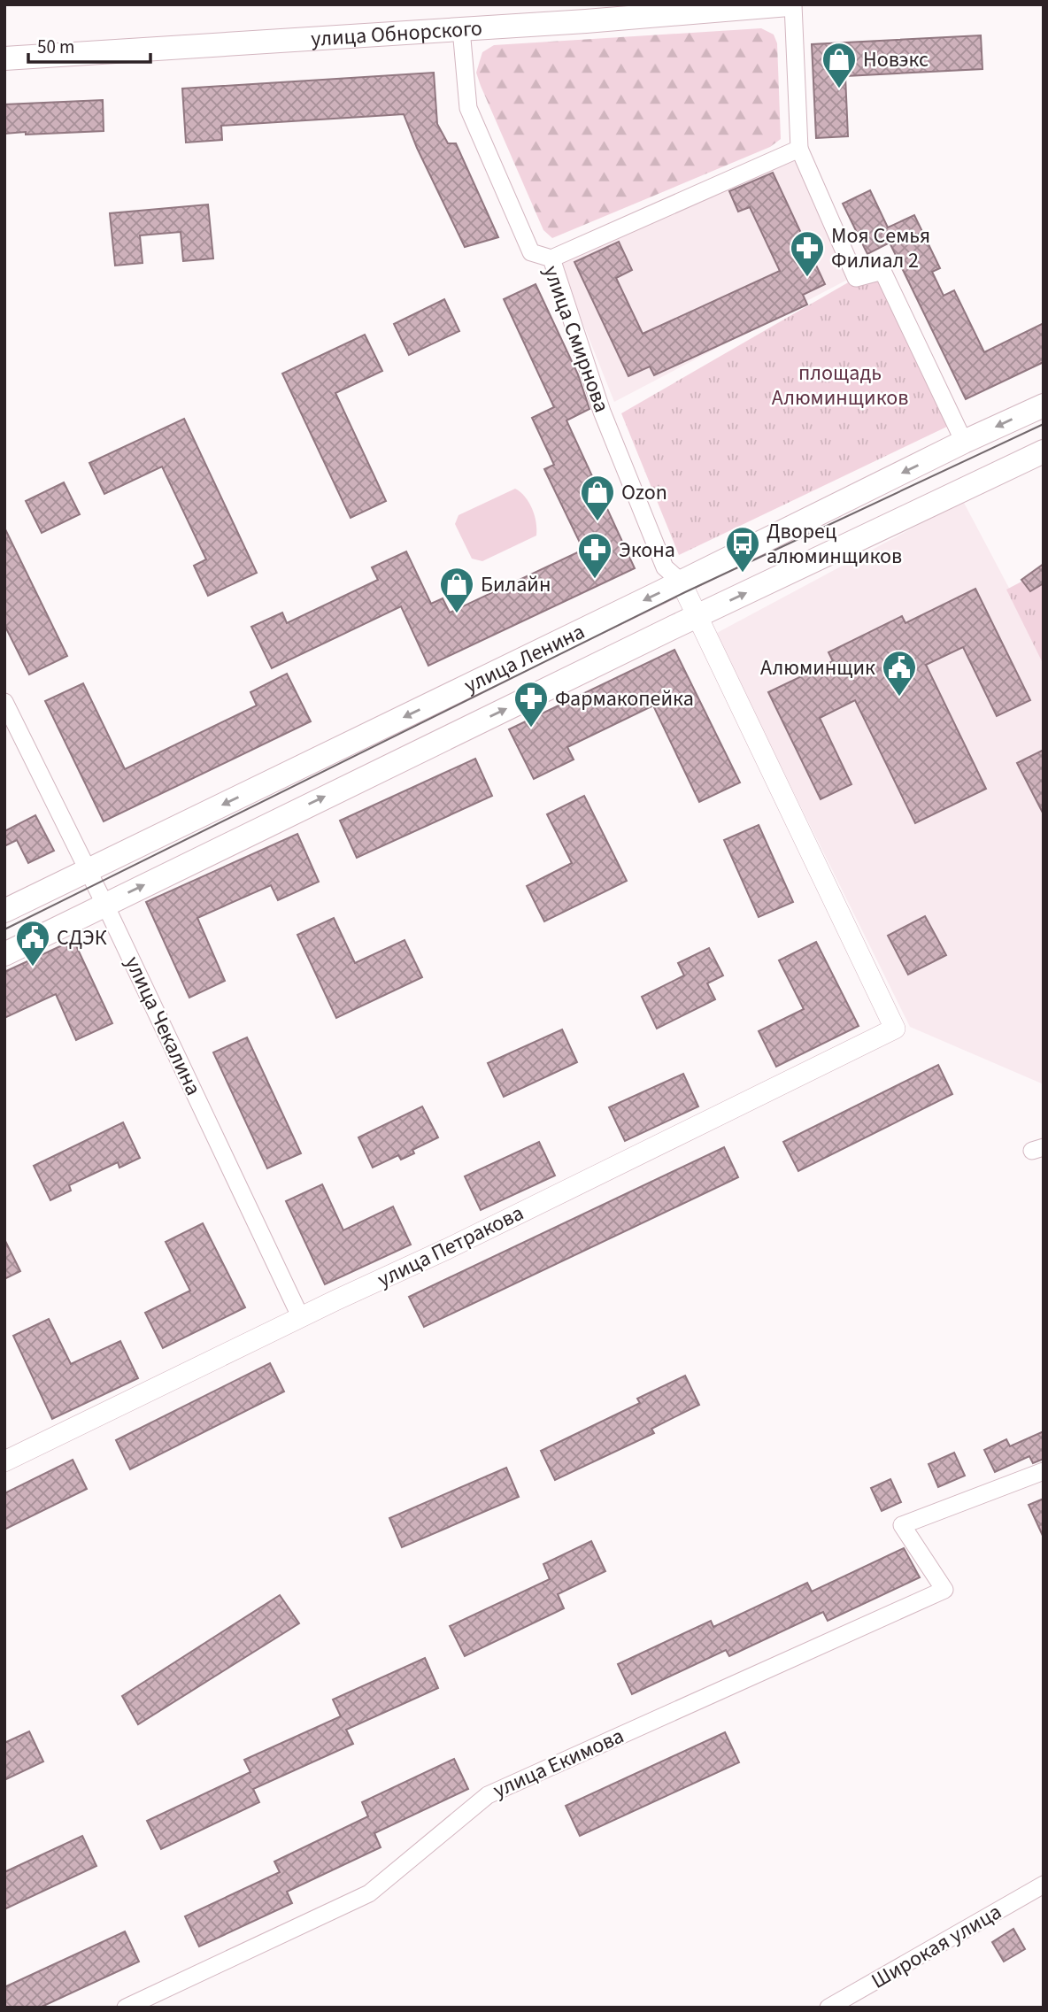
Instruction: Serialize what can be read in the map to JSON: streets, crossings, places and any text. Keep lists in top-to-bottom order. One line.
{"streets":{"main road":["улица Обнорского","улица Ленина"],"street":["улица Смирнова","улица Чекалина","улица Петракова","улица Екимова","Широкая улица"]},"crossings":[["улица Обнорского","улица Смирнова"],["улица Смирнова","улица Ленина"],["улица Ленина","улица Чекалина"],["улица Ленина","улица Петракова"],["улица Чекалина","улица Петракова"]],"parks":["площадь Алюминщиков"],"places":{"shop":["Новэкс","Ozon","Билайн"],"pharmacy":["Моя Семья Филиал 2","Экона","Фармакопейка"],"bus stop":["Дворец алюминщиков"],"public building":["Алюминщик","СДЭК"]},"scale_bar":"50 m"}
